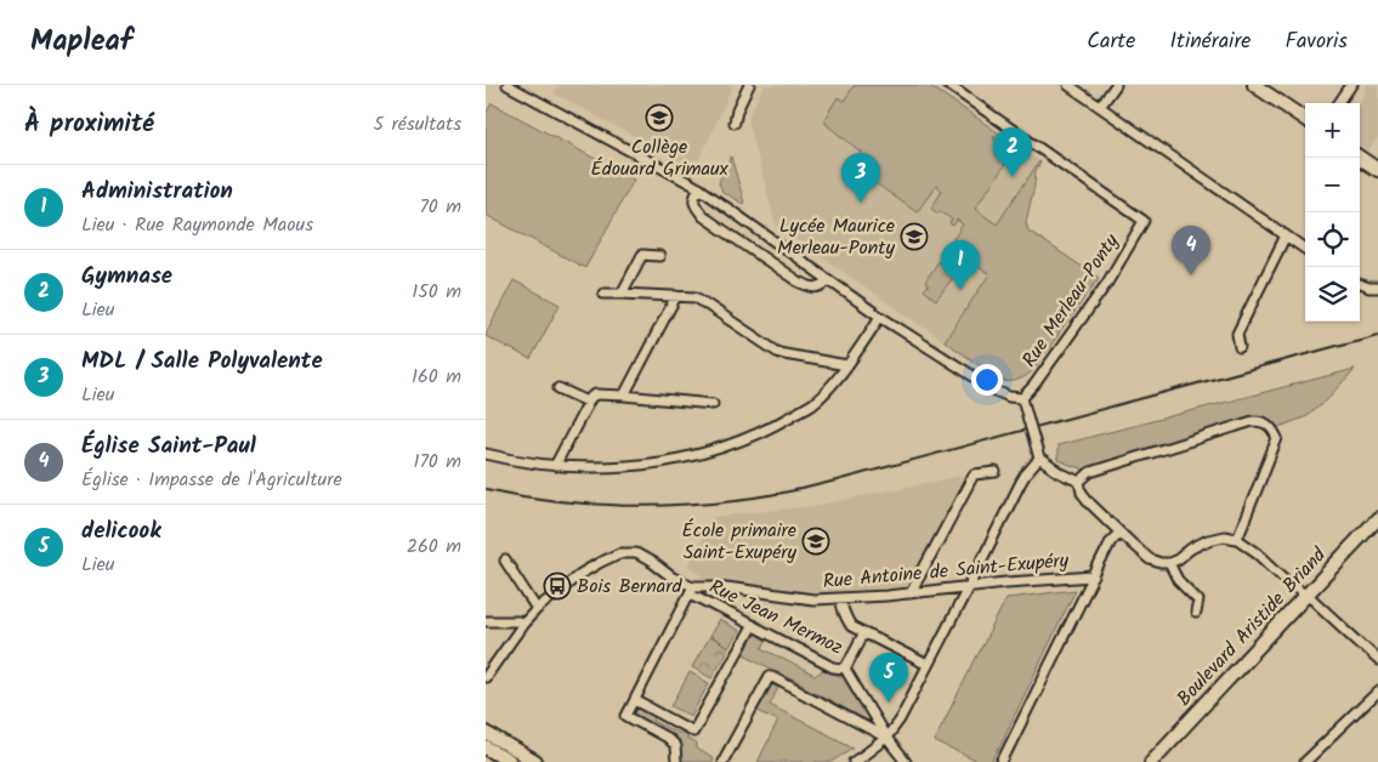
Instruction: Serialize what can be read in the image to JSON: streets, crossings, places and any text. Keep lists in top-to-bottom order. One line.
{"streets":{"street":["Rue Merleau-Ponty","Rue Antoine de Saint-Exupéry","Rue Jean Mermoz","Boulevard Aristide Briand"]},"crossings":[["Rue Antoine de Saint-Exupéry","Rue Jean Mermoz"]],"places":{"school or university":["Collège Édouard Grimaux","Lycée Maurice Merleau-Ponty","École primaire Saint-Exupéry"],"bus stop":["Bois Bernard"]},"page":{"header":"Mapleaf","nav":["Carte","Itinéraire","Favoris"],"heading":["À proximité","5 résultats"],"map_buttons":["+","−"],"pins":["2","3","4","1","5"],"list":[{"mark":"1","name":"Administration","note":"Lieu · Rue Raymonde Maous","value":"70 m"},{"mark":"2","name":"Gymnase","note":"Lieu","value":"150 m"},{"mark":"3","name":"MDL / Salle Polyvalente","note":"Lieu","value":"160 m"},{"mark":"4","name":"Église Saint-Paul","note":"Église · Impasse de l'Agriculture","value":"170 m"},{"mark":"5","name":"delicook","note":"Lieu","value":"260 m"}]}}
